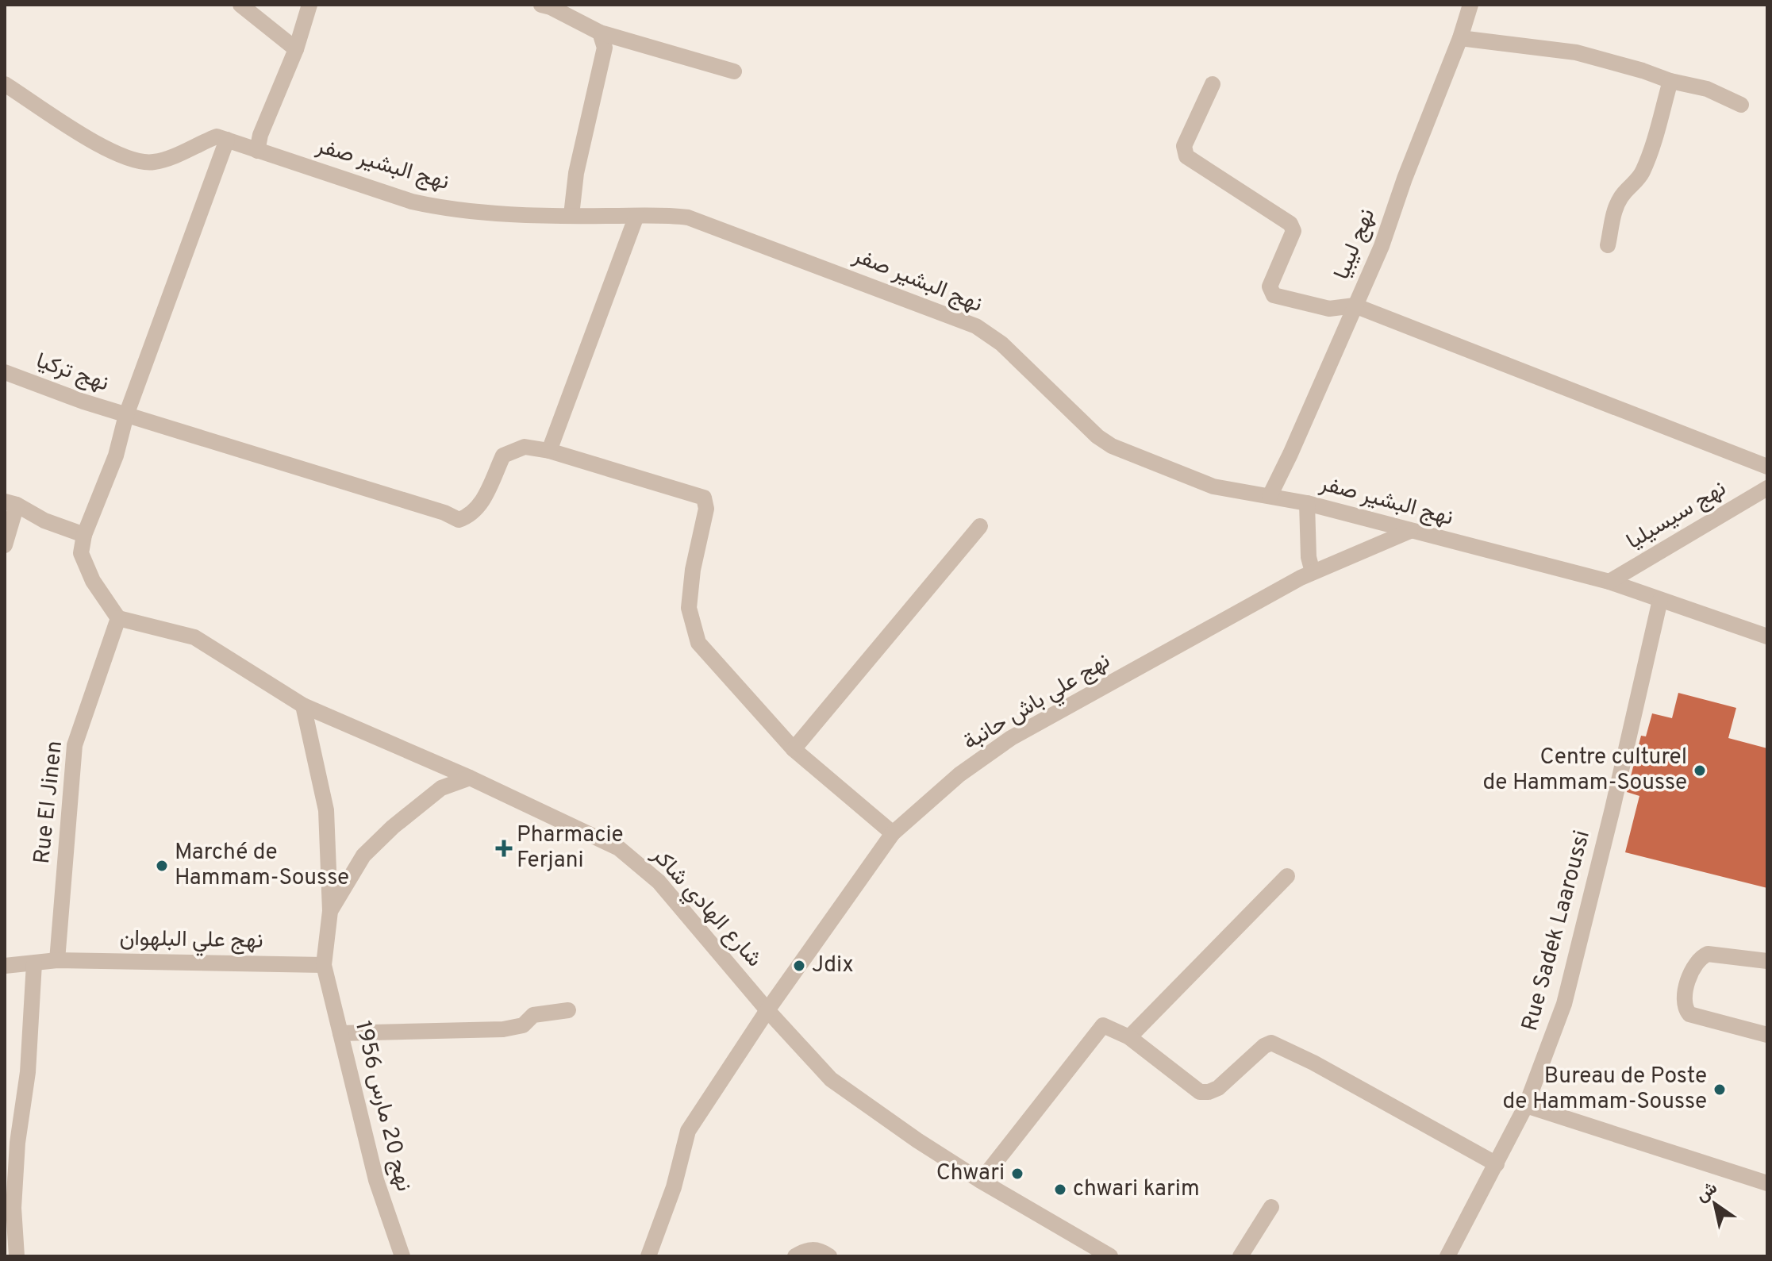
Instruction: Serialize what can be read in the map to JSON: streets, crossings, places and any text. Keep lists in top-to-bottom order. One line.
{"streets":{"street":["نهج البشير صفر","نهج ليبيا","نهج تركيا","نهج سيسيليا","نهج علي باش حانبة","Rue El Jinen","شارع الهادي شاكر","Rue Sadek Laaroussi","نهج علي البلهوان","نهج 20 مارس 1956"]},"crossings":[["نهج البشير صفر","نهج ليبيا"],["نهج البشير صفر","نهج سيسيليا"],["نهج البشير صفر","نهج علي باش حانبة"],["نهج البشير صفر","Rue Sadek Laaroussi"],["نهج علي باش حانبة","شارع الهادي شاكر"],["Rue El Jinen","شارع الهادي شاكر"],["Rue El Jinen","نهج علي البلهوان"],["نهج علي البلهوان","نهج 20 مارس 1956"]],"places":{"other":["Centre culturel de Hammam-Sousse","Marché de Hammam-Sousse","Jdix","Bureau de Poste de Hammam-Sousse","Chwari","chwari karim"],"health":["Pharmacie Ferjani"]},"north":"top left"}
